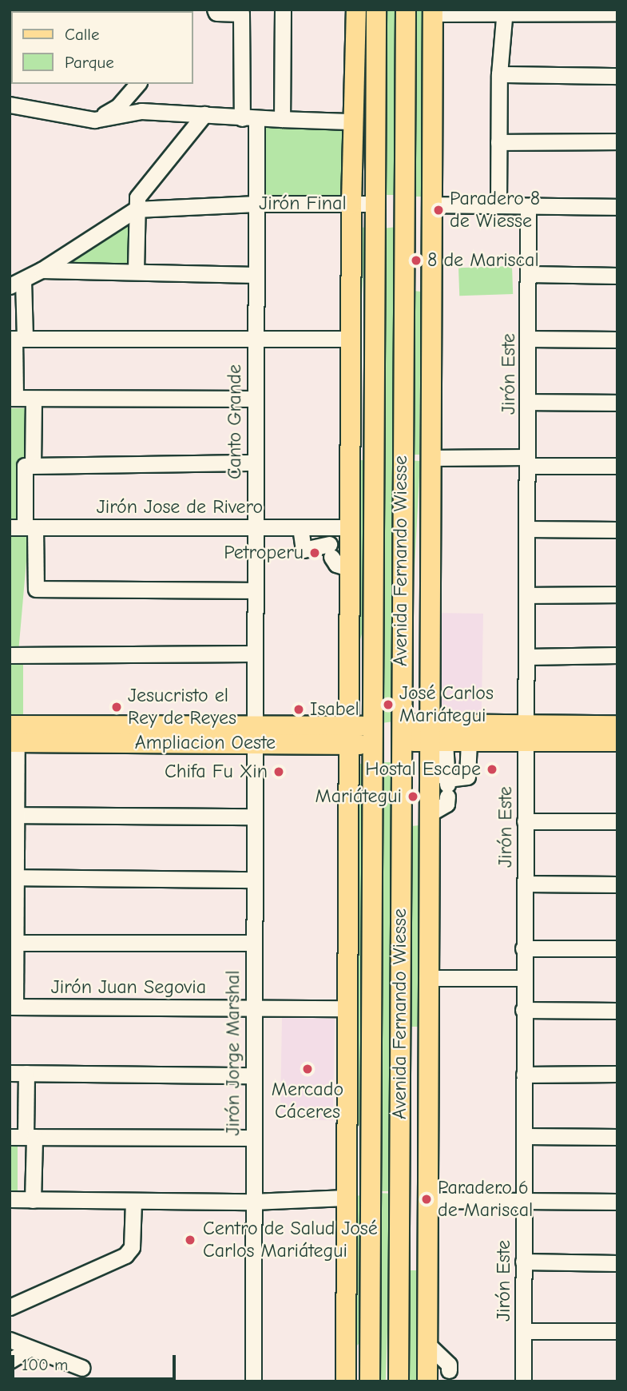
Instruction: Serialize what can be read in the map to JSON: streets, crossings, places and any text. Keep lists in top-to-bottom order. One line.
{"streets":{"main road":["Jirón Final","Avenida Fernando Wiesse","Ampliacion Oeste"],"street":["Jirón Este","Canto Grande","Jirón Jose de Rivero","Jirón Juan Segovia","Jirón Jorge Marshal"]},"crossings":[["Jirón Final","Jirón Este"],["Jirón Final","Canto Grande"],["Jirón Final","Avenida Fernando Wiesse"],["Canto Grande","Jirón Jose de Rivero"],["Canto Grande","Ampliacion Oeste"],["Canto Grande","Jirón Jorge Marshal"],["Avenida Fernando Wiesse","Ampliacion Oeste"],["Ampliacion Oeste","Jirón Jorge Marshal"],["Jirón Juan Segovia","Jirón Jorge Marshal"]],"places":["Paradero 8 de Wiesse","8 de Mariscal","Petroperu","José Carlos Mariátegui","Jesucristo el Rey de Reyes","Isabel","Hostal Escape","Chifa Fu Xin","Mariátegui","Mercado Cáceres","Paradero 6 de Mariscal","Centro de Salud José Carlos Mariátegui"],"legend":["Calle","Parque"],"scale_bar":"100 m"}
